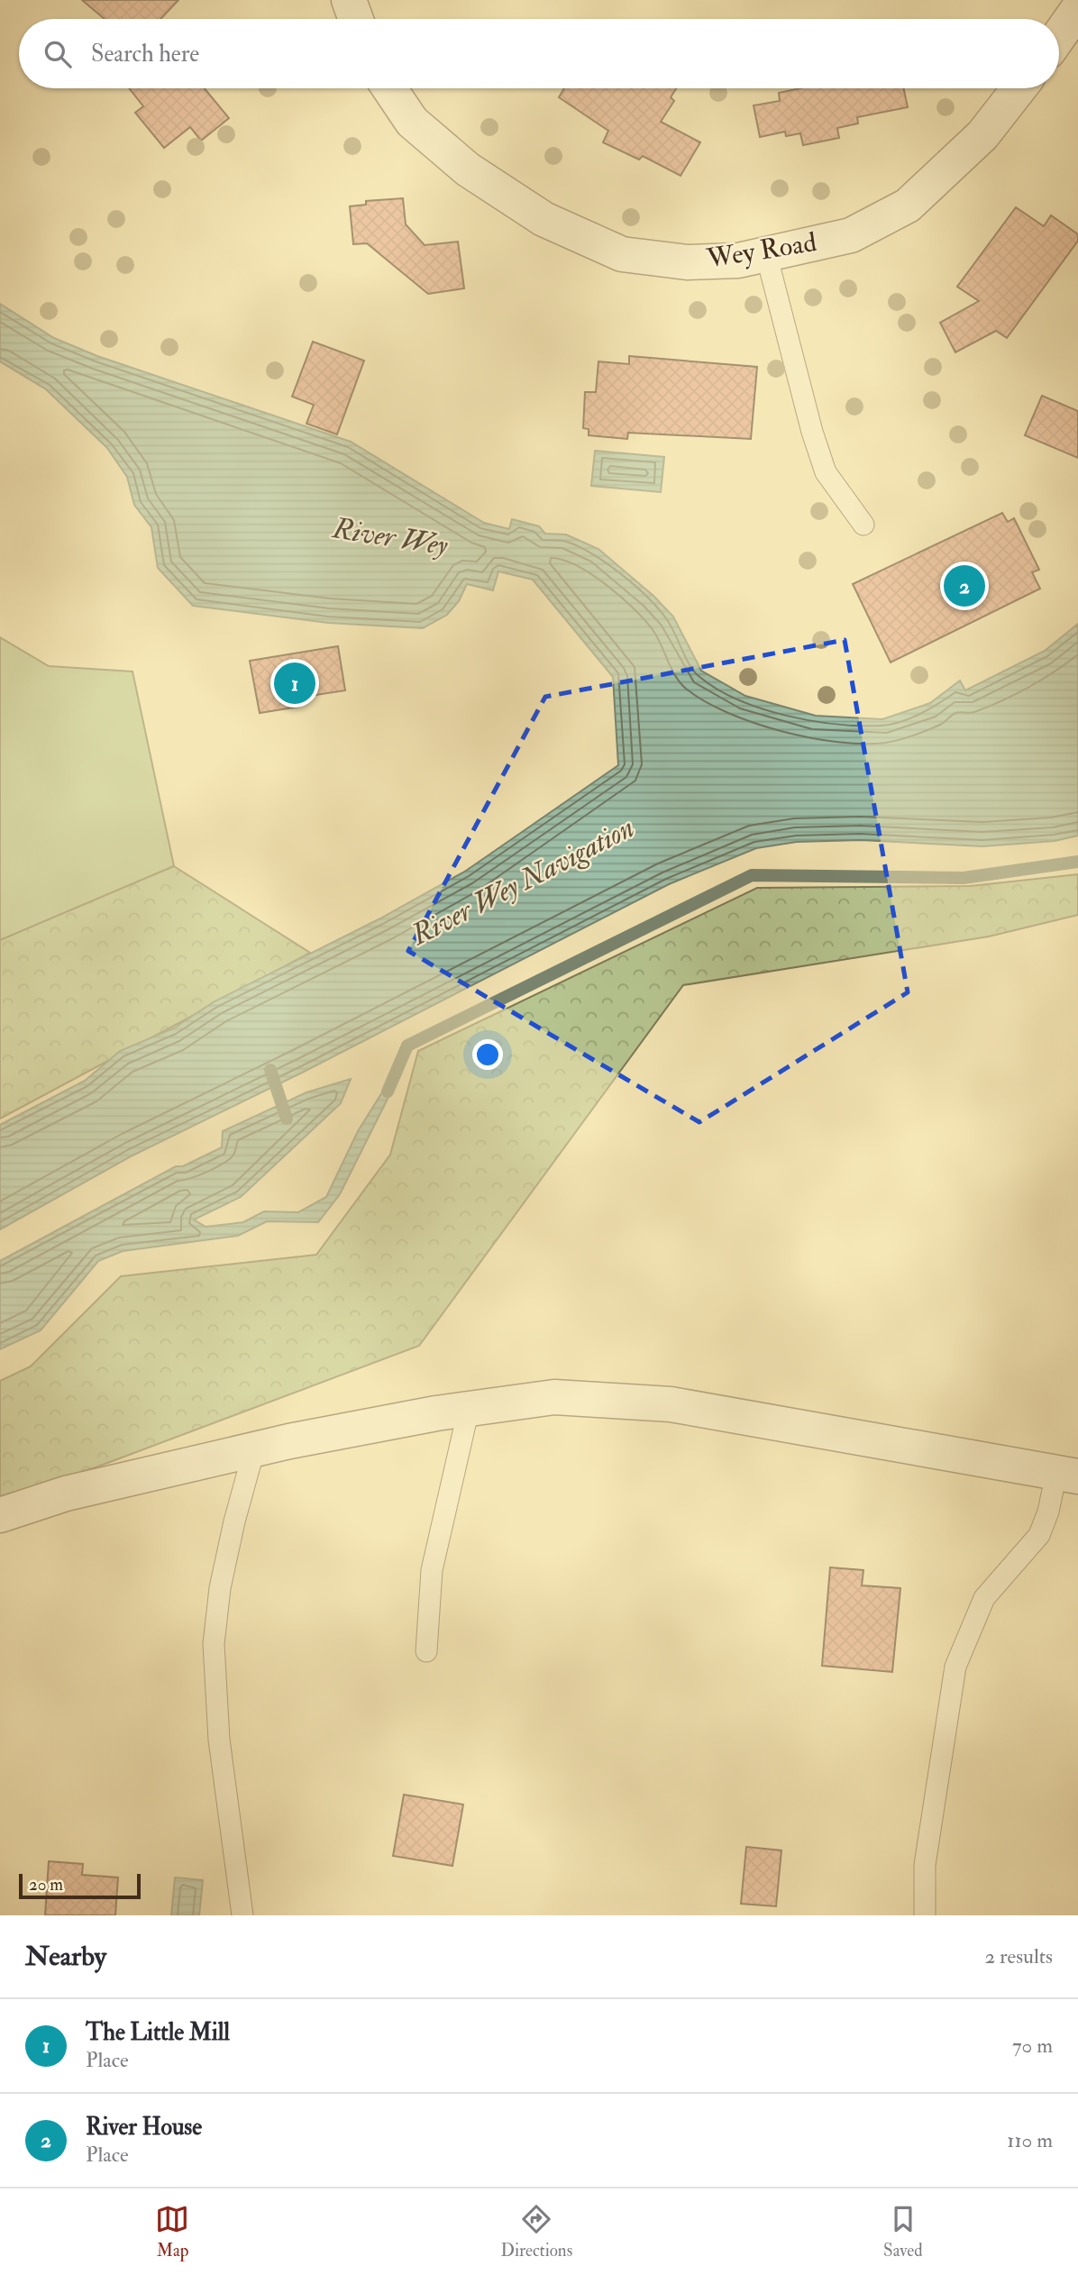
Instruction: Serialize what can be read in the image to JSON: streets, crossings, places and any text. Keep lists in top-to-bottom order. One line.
{"streets":{"street":["Wey Road"]},"water":["River Wey","River Wey Navigation"],"scale_bar":"20 m","page":{"search":"Search here","pins":["2","1"],"scale":"20 m","heading":["Nearby","2 results"],"list":[{"mark":"1","name":"The Little Mill","note":"Place","value":"70 m"},{"mark":"2","name":"River House","note":"Place","value":"110 m"}],"nav":["Map","Directions","Saved"]}}
